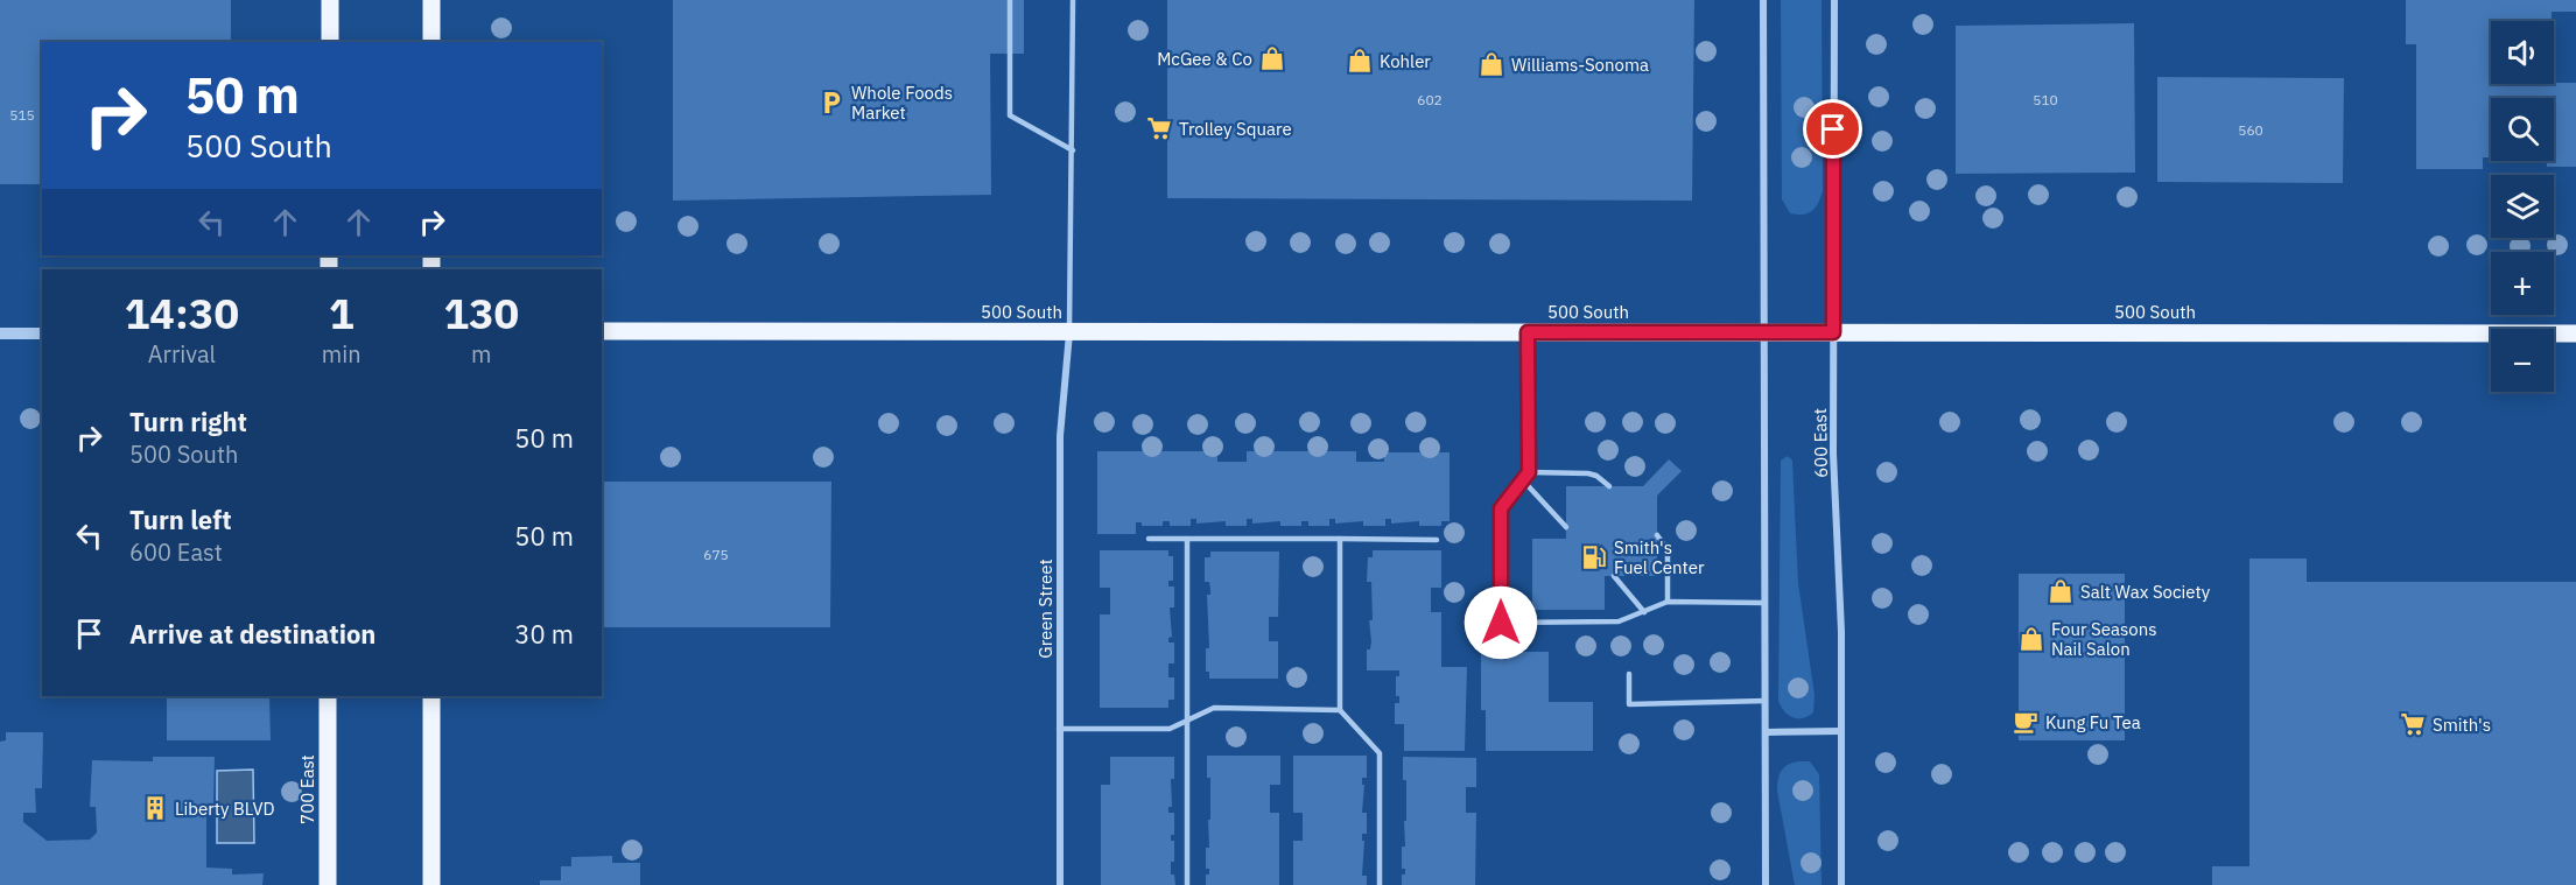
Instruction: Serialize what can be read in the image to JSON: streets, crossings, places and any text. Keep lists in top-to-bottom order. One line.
{"streets":{"main road":["500 South","700 East"],"street":["600 East","Green Street"]},"crossings":[["500 South","600 East"],["500 South","Green Street"]],"places":{"shop":["McGee & Co","Kohler","Williams-Sonoma","Salt Wax Society","Four Seasons Nail Salon"],"parking":["Whole Foods Market"],"supermarket":["Trolley Square","Smith's"],"fuel station":["Smith's Fuel Center"],"cafe":["Kung Fu Tea"],"building":["Liberty BLVD"]},"house_numbers":["602","510","515","560","675"],"page":{"map_buttons":["+","−"],"turn":["50 m","500 South"],"eta":["14:30","Arrival","1","min","130","m"],"list":[{"name":"Turn right","note":"500 South","value":"50 m"},{"name":"Turn left","note":"600 East","value":"50 m"},{"name":"Arrive at destination","value":"30 m"}]}}
